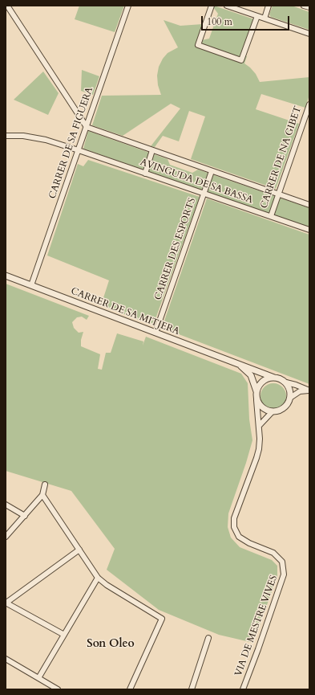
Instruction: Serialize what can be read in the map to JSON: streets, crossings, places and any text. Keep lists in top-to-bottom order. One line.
{"streets":{"street":["CARRER DE SA FIGUERA","CARRER DE NA GIBET","AVINGUDA DE SA BASSA","CARRER DES ESPORTS","CARRER DE SA MITJERA","VIA DE MESTRE VIVES"]},"crossings":[["CARRER DE SA FIGUERA","AVINGUDA DE SA BASSA"],["CARRER DE SA FIGUERA","CARRER DE SA MITJERA"],["CARRER DE NA GIBET","AVINGUDA DE SA BASSA"],["AVINGUDA DE SA BASSA","CARRER DES ESPORTS"],["CARRER DES ESPORTS","CARRER DE SA MITJERA"],["CARRER DE SA MITJERA","VIA DE MESTRE VIVES"]],"districts":["Son Oleo"],"scale_bar":"100 m"}
